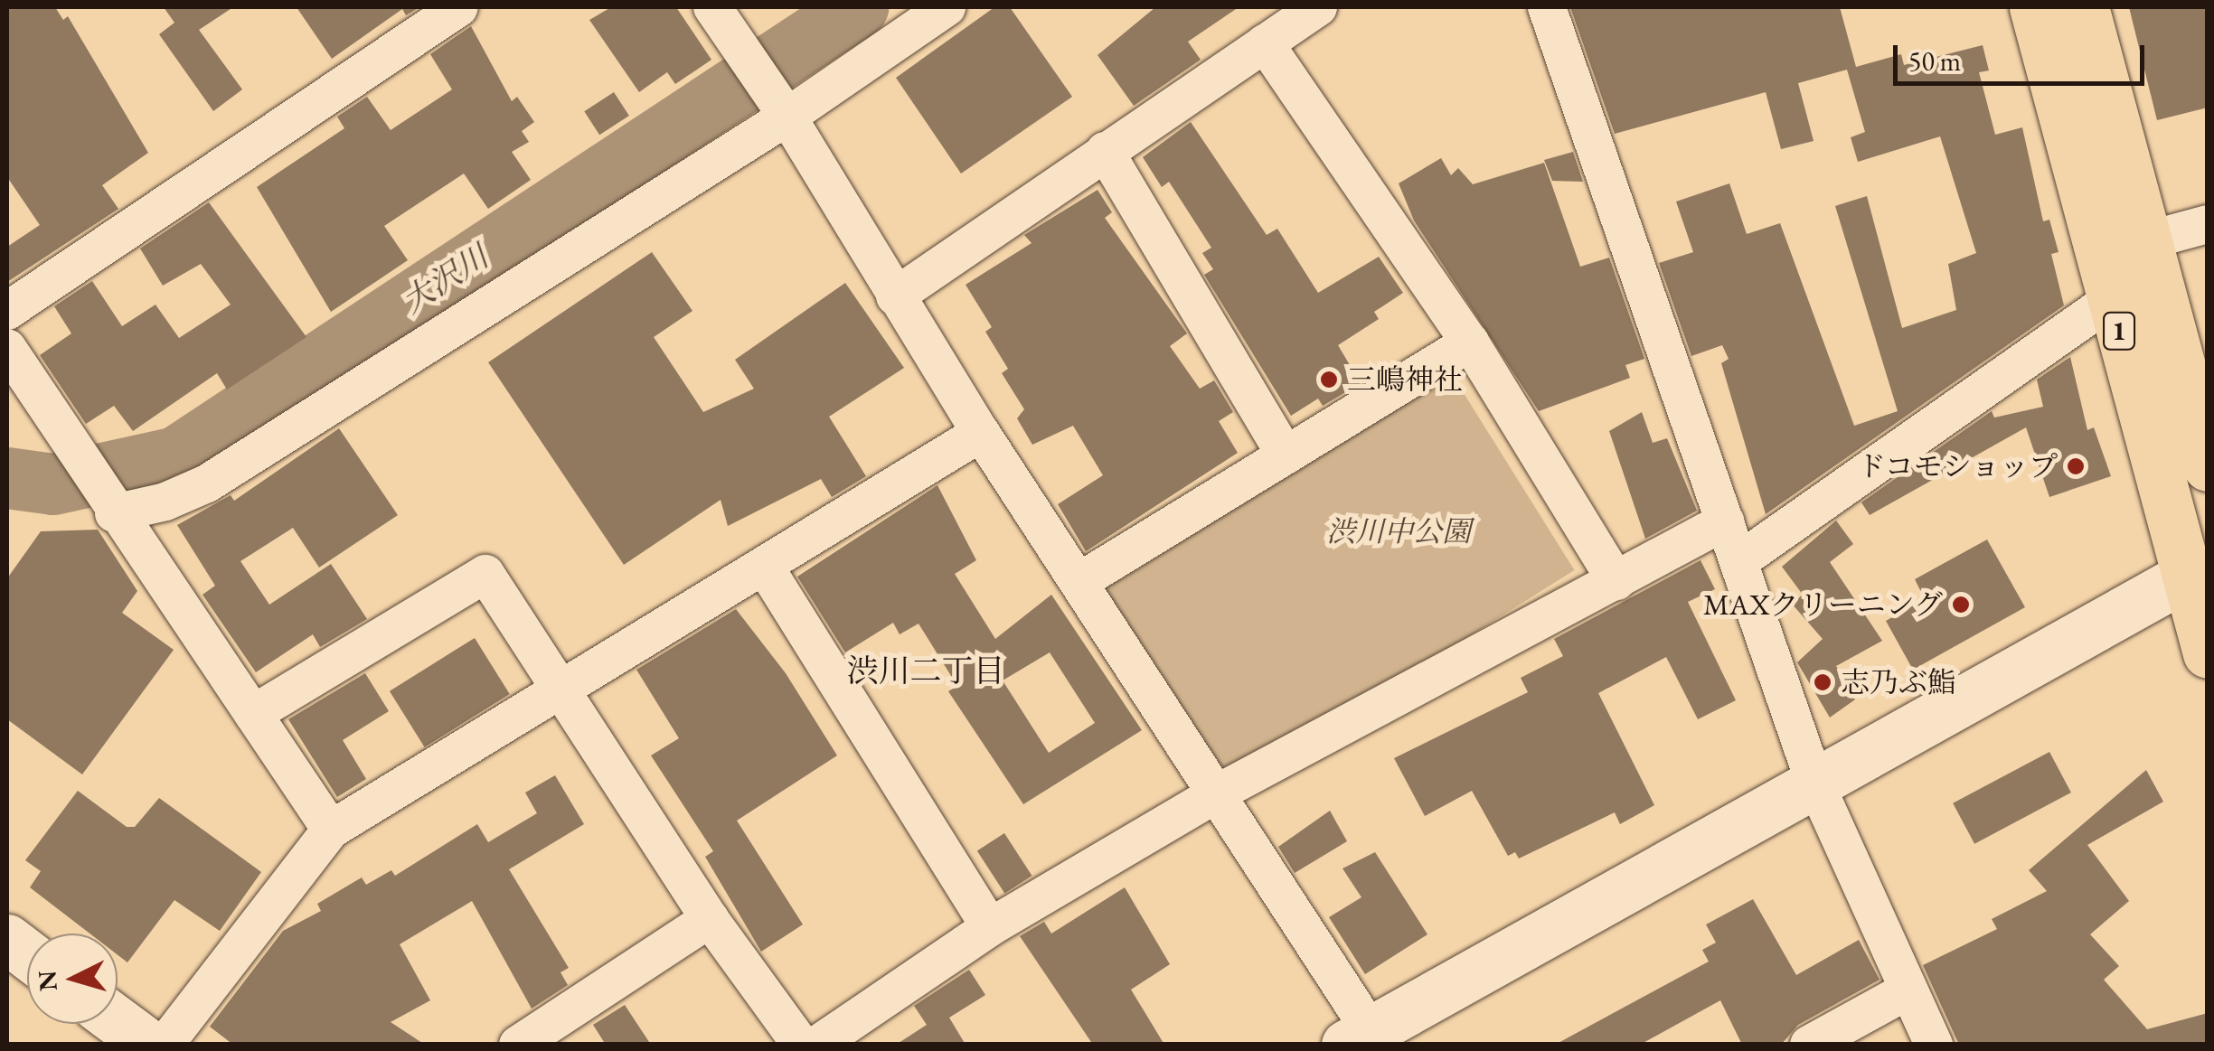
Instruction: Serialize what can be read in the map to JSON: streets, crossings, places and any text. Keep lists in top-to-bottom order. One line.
{"streets":{"highway":["1"]},"districts":["渋川二丁目"],"water":["大沢川"],"parks":["渋川中公園"],"places":["三嶋神社","ドコモショップ","MAXクリーニング","志乃ぶ鮨"],"scale_bar":"50 m","north":"left"}
